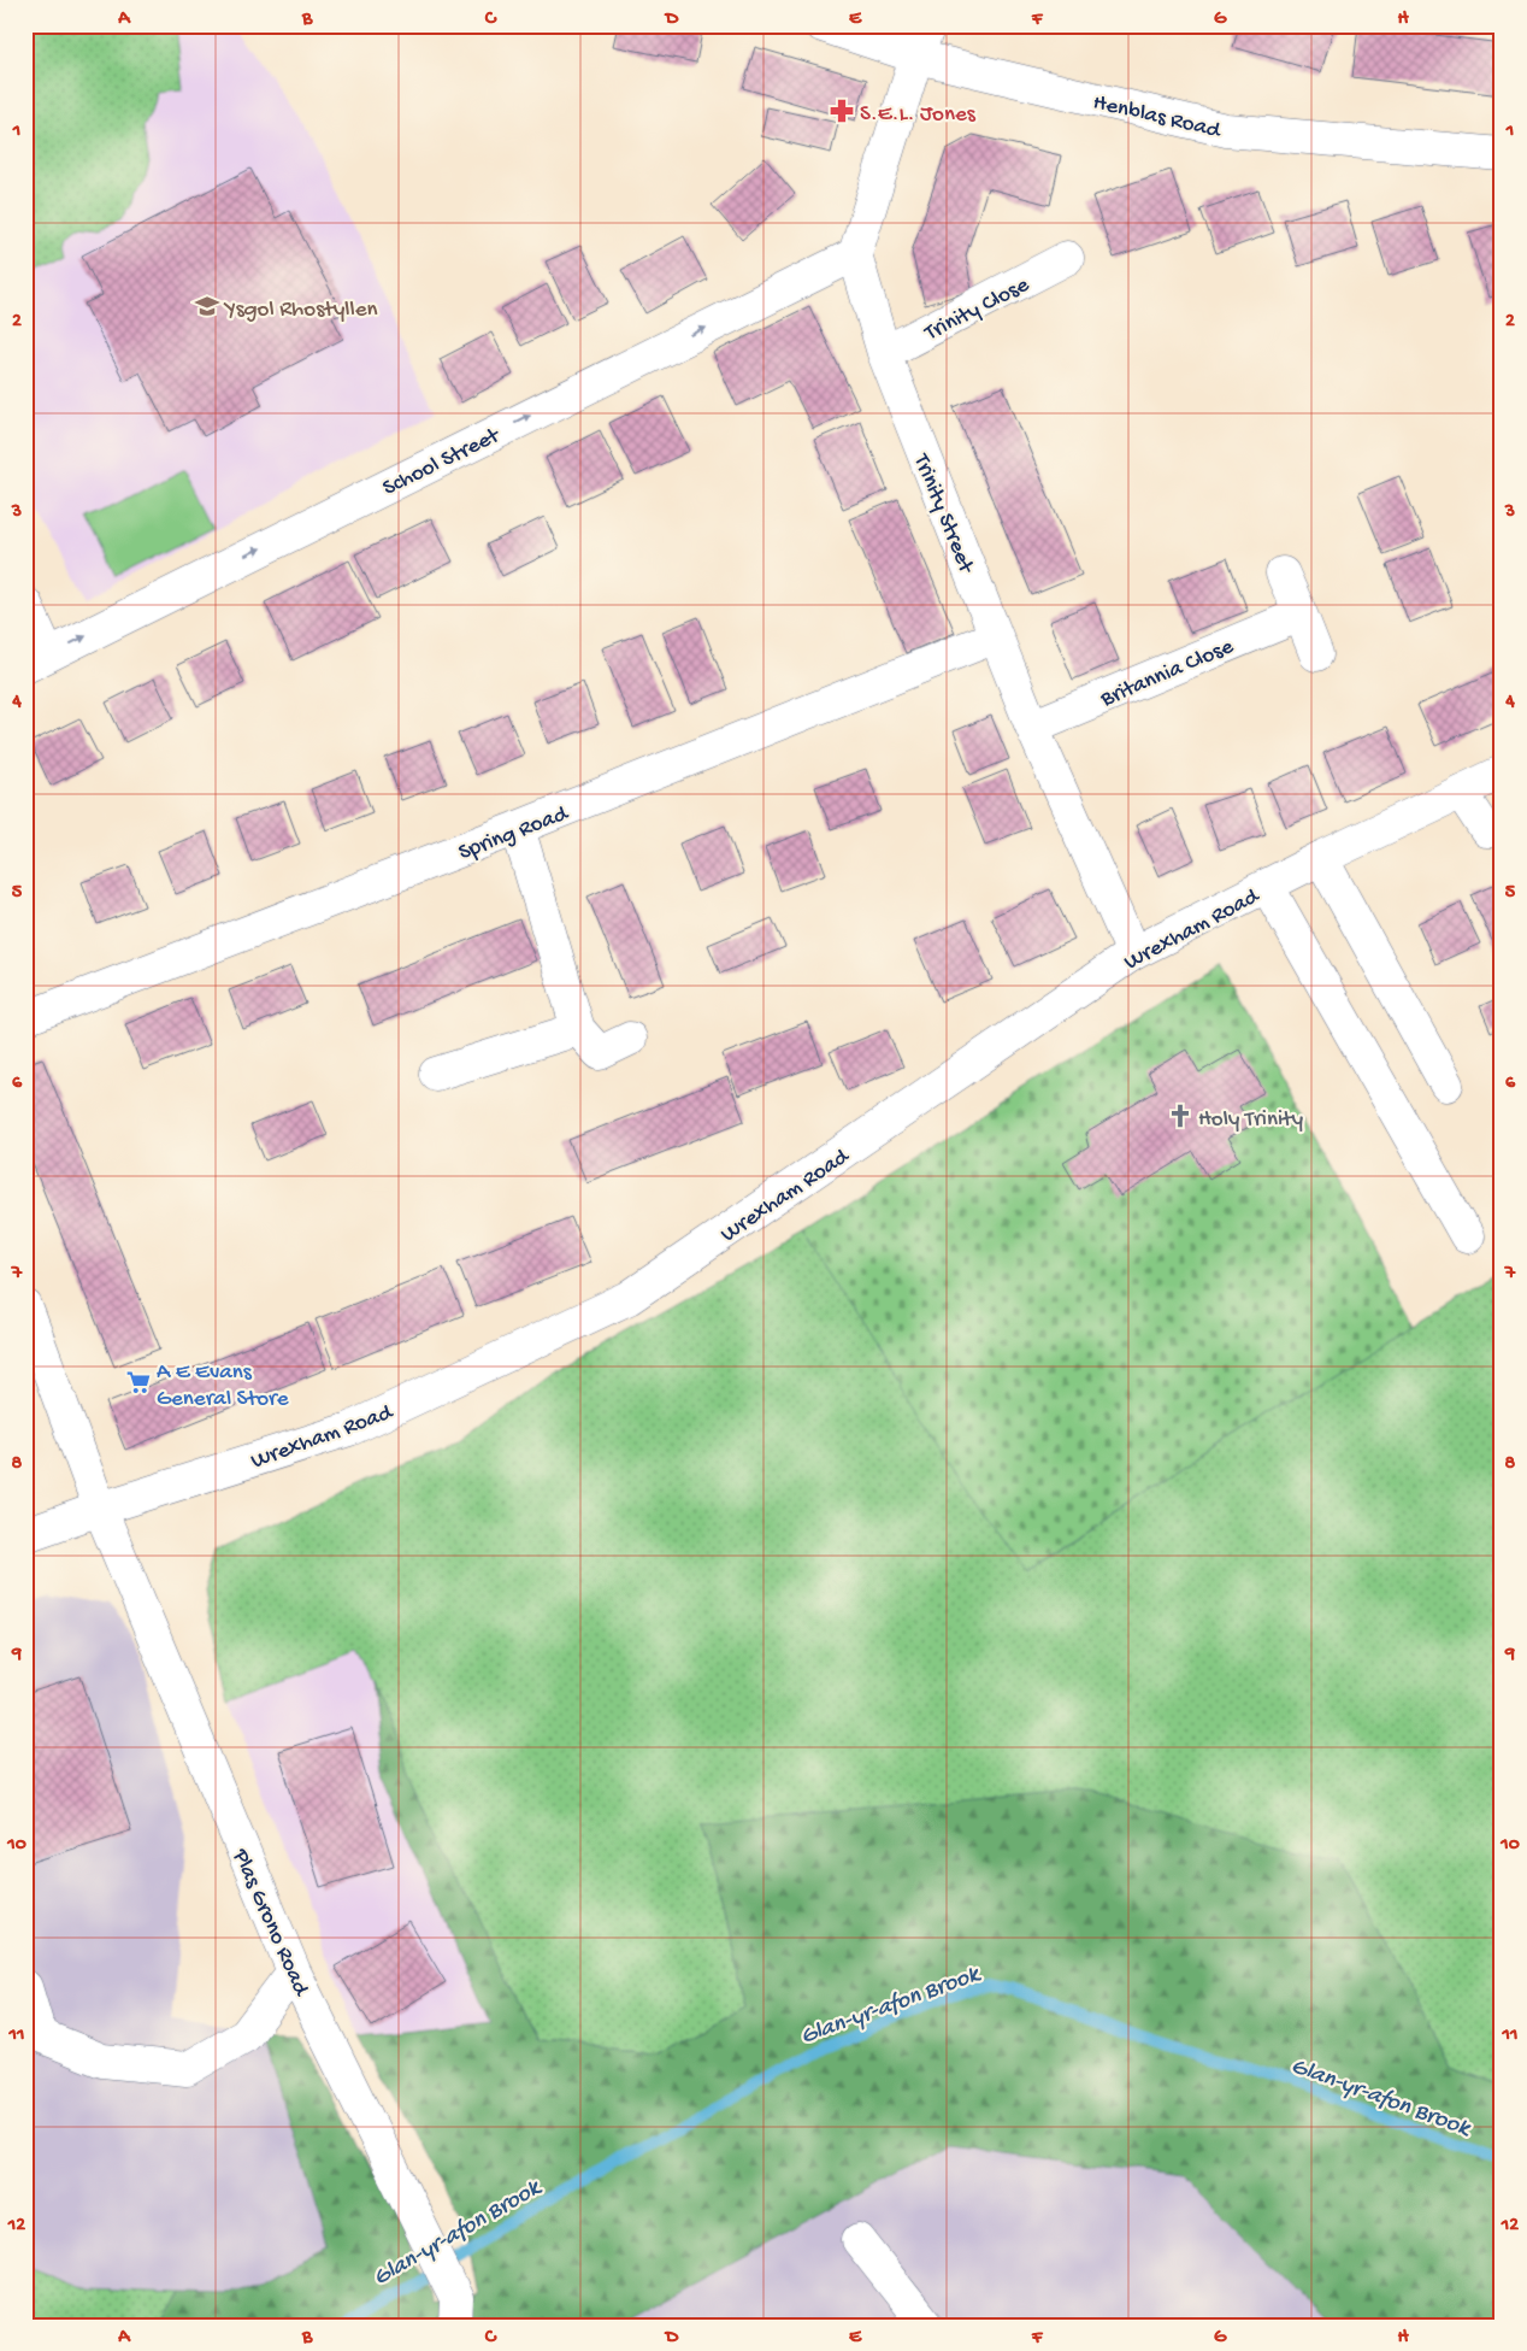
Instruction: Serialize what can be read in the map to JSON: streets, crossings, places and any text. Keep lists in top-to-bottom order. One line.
{"streets":{"street":["Henblas Road","Trinity Close","School Street","Trinity Street","Britannia Close","Spring Road","Wrexham Road","Plas Grono Road"]},"crossings":[["Trinity Close","Trinity Street"],["School Street","Trinity Street"],["Trinity Street","Britannia Close"],["Trinity Street","Spring Road"],["Trinity Street","Wrexham Road"],["Wrexham Road","Plas Grono Road"]],"one_way":["School Street"],"water":["Glan-yr-afon Brook"],"places":{"pharmacy":["S.E.L. Jones"],"school or university":["Ysgol Rhostyllen"],"church":["Holy Trinity"],"supermarket":["A E Evans General Store"]},"grid":{"columns":["A","B","C","D","E","F","G","H"],"rows":["1","2","3","4","5","6","7","8","9","10","11","12"]}}
